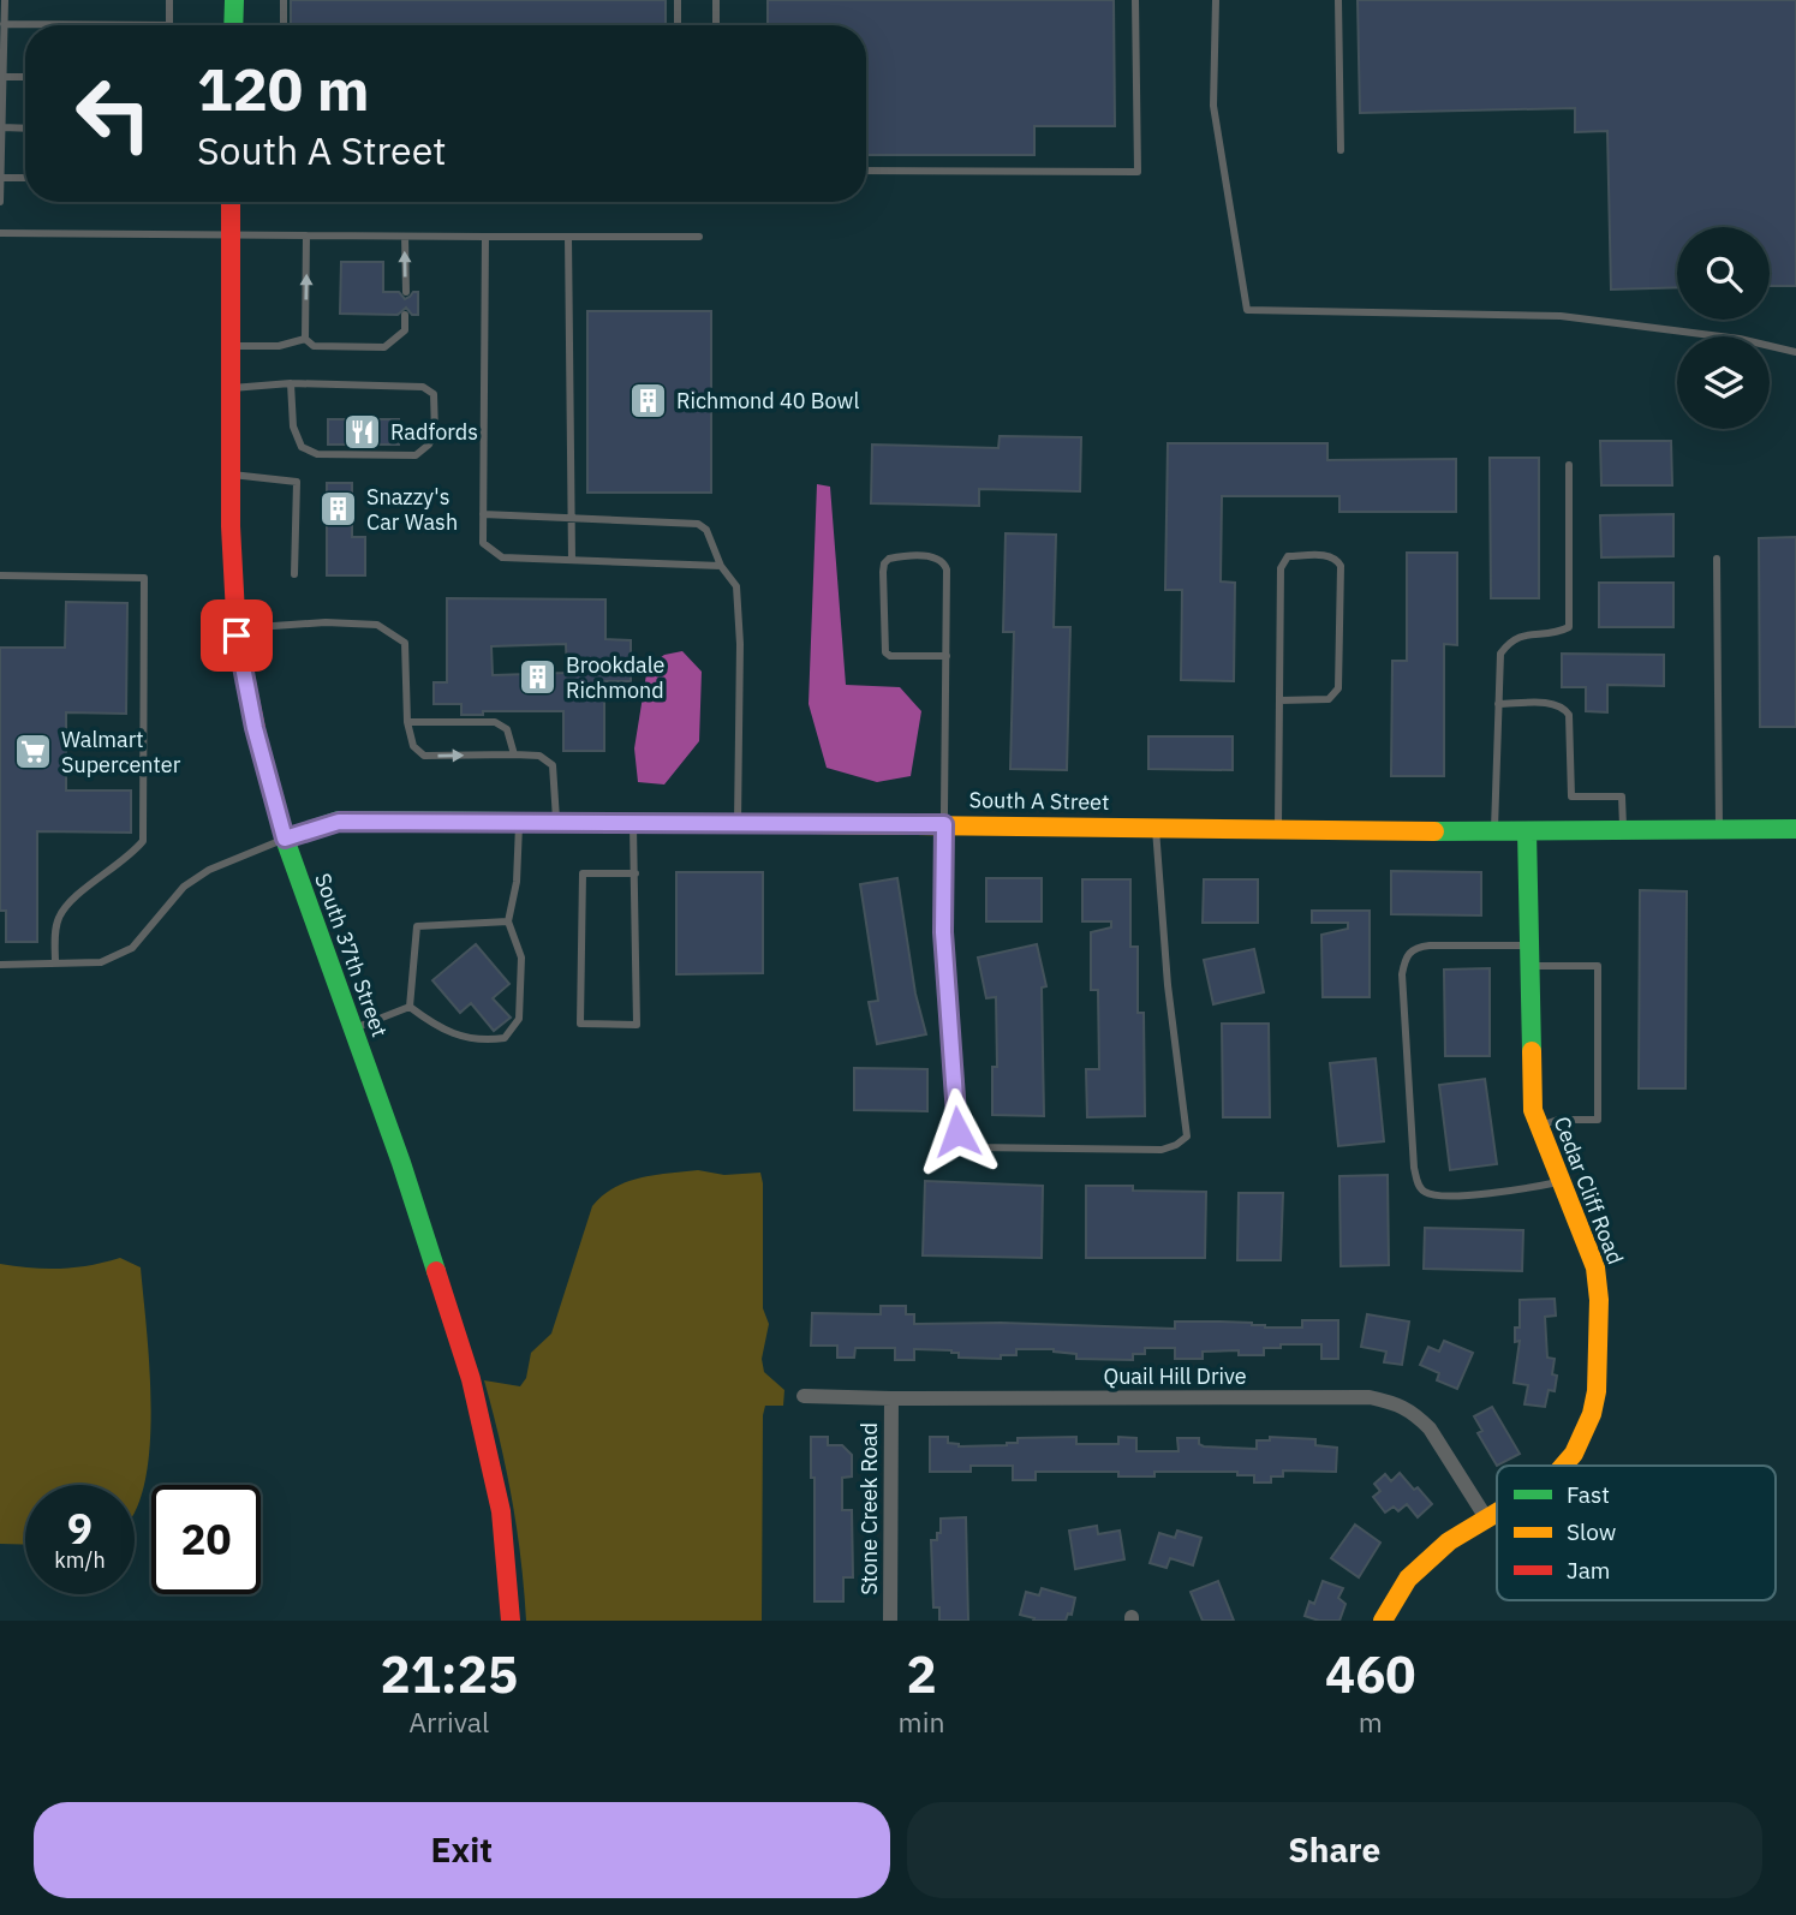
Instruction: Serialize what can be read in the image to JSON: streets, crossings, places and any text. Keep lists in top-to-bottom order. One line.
{"streets":{"street":["South A Street","South 37th Street","Cedar Cliff Road","Quail Hill Drive","Stone Creek Road"]},"crossings":[["South A Street","South 37th Street"],["South A Street","Cedar Cliff Road"],["Cedar Cliff Road","Quail Hill Drive"],["Quail Hill Drive","Stone Creek Road"]],"places":{"building":["Richmond 40 Bowl","Snazzy's Car Wash","Brookdale Richmond"],"restaurant":["Radfords"],"supermarket":["Walmart Supercenter"]},"legend":["Fast","Slow","Jam"],"page":{"turn":["120 m","South A Street"],"speed":"9 km/h","limit":"20","eta":["21:25","Arrival","2","min","460","m"],"buttons":["Exit","Share"]}}
